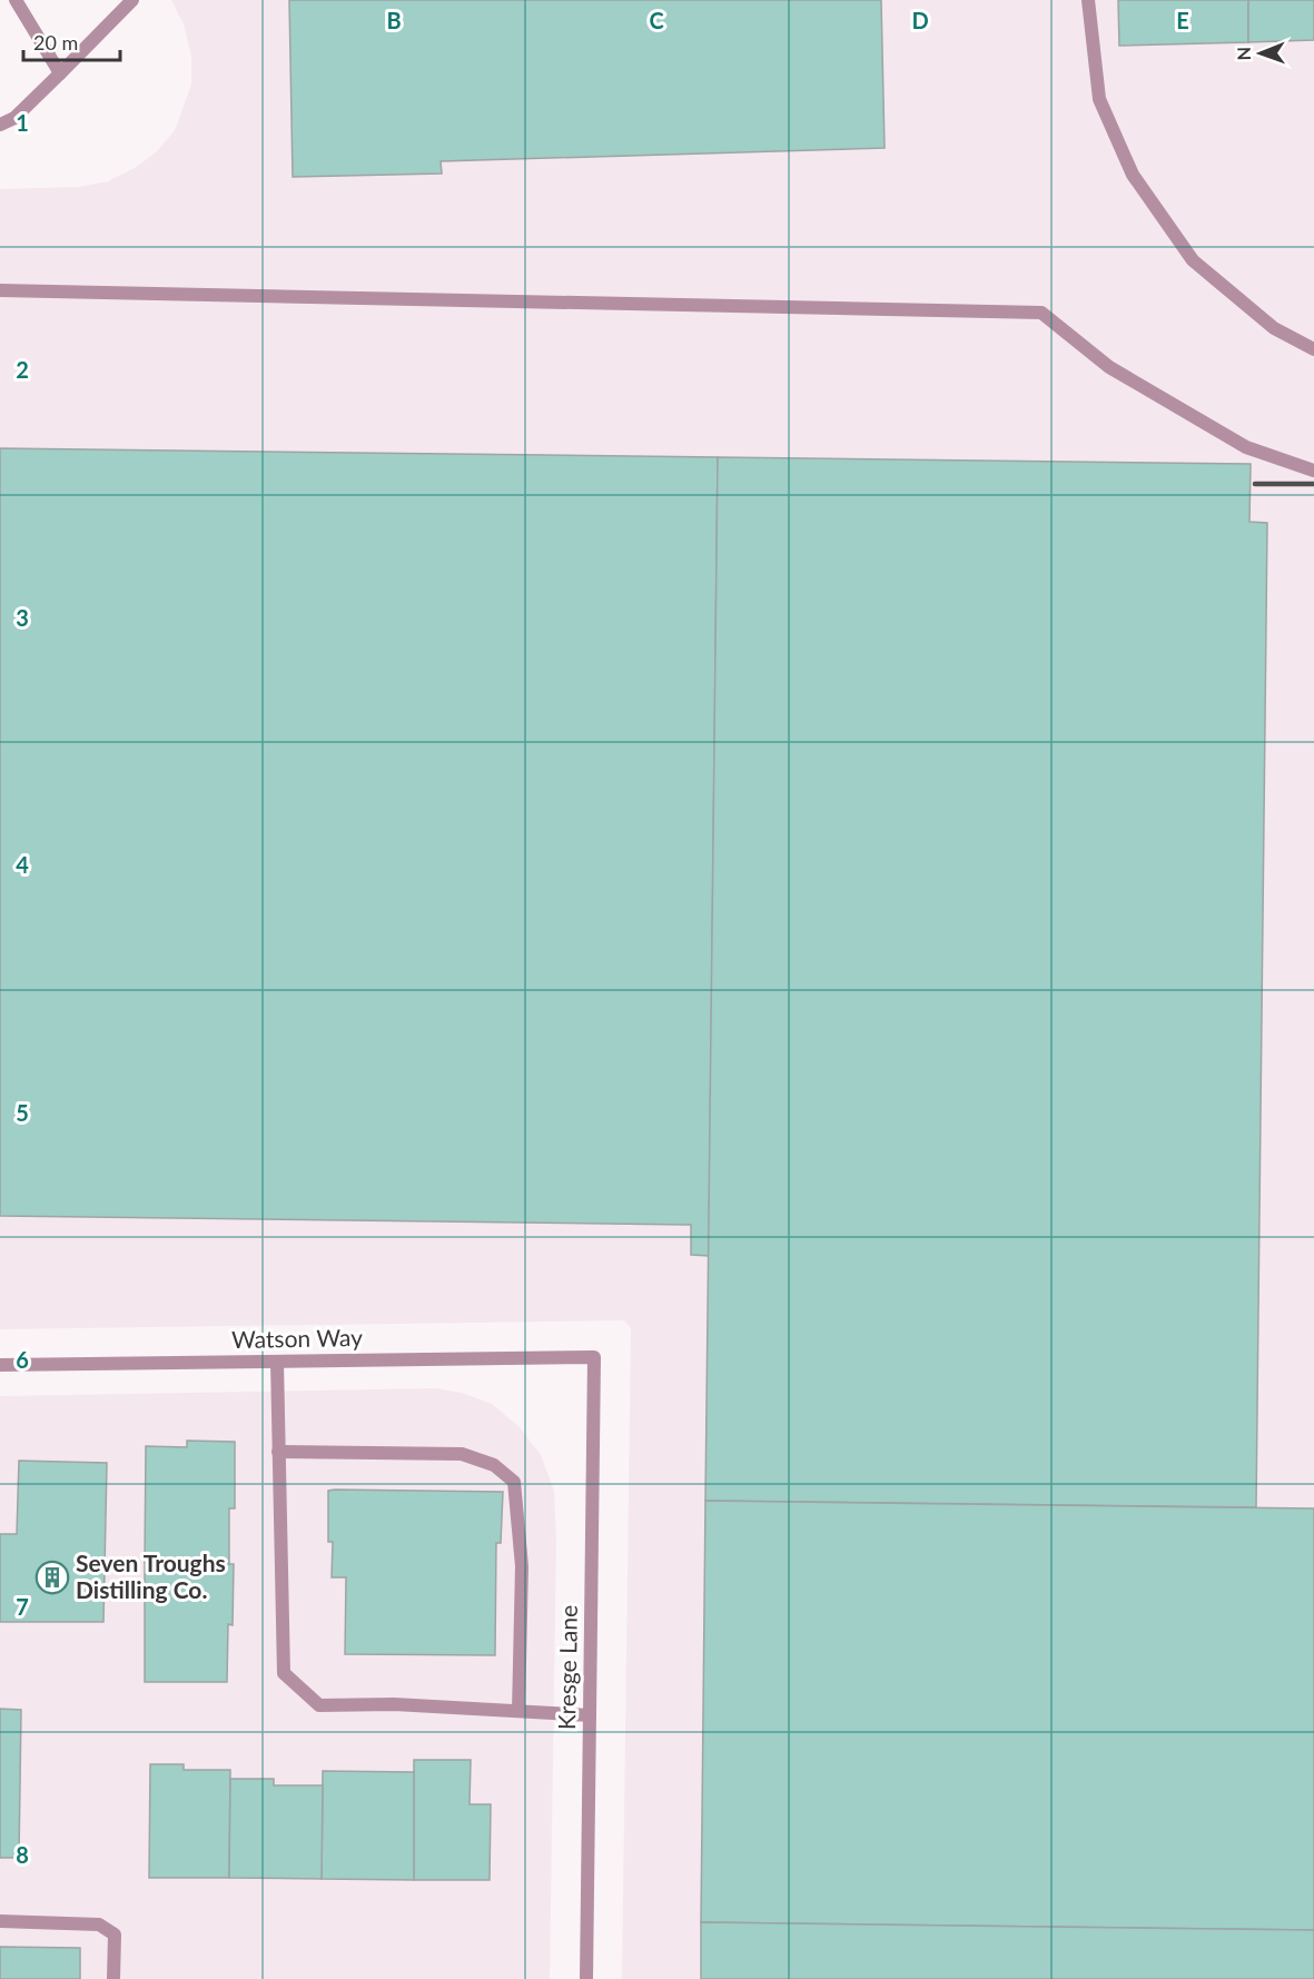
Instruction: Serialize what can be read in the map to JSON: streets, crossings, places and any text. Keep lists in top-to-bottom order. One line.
{"streets":{"street":["Watson Way","Kresge Lane"]},"crossings":[["Watson Way","Kresge Lane"]],"places":{"building":["Seven Troughs Distilling Co."]},"scale_bar":"20 m","north":"left","grid":{"columns":["B","C","D","E"],"rows":["1","2","3","4","5","6","7","8"]}}
